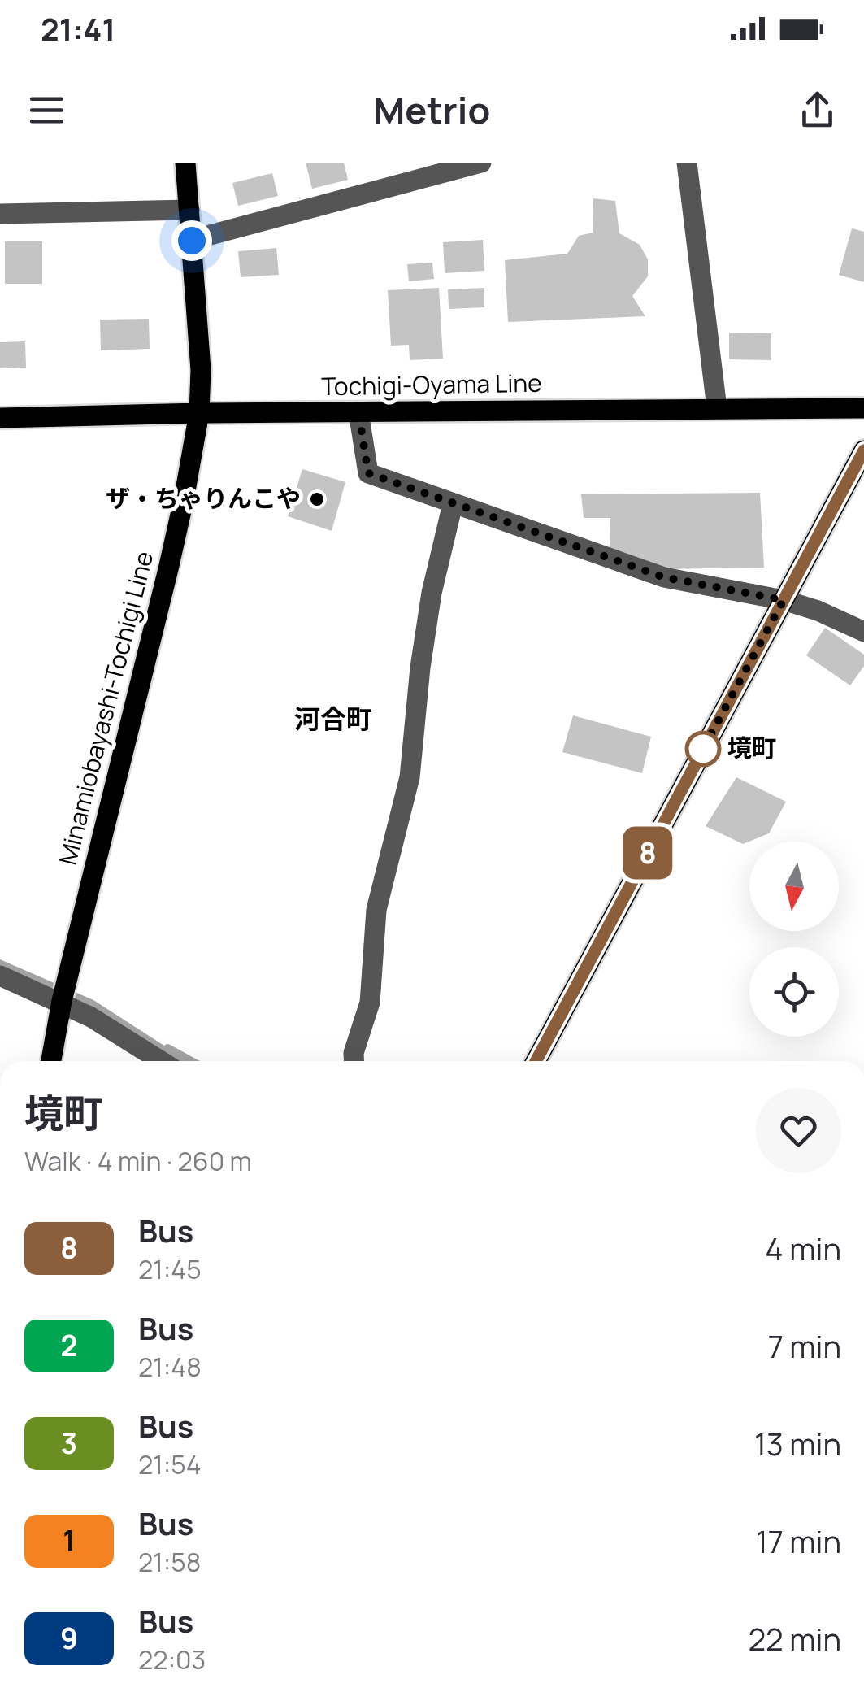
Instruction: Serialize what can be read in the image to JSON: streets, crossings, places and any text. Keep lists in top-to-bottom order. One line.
{"streets":{"main road":["Tochigi-Oyama Line","Minamiobayashi-Tochigi Line"]},"crossings":[["Tochigi-Oyama Line","Minamiobayashi-Tochigi Line"]],"districts":["河合町"],"places":["ザ・ちゃりんこや","境町"],"lines":["bus line 8"],"north":"bottom","page":{"status":"21:41","header":"Metrio","on_map":"8","heading":["境町","Walk · 4 min · 260 m"],"list":[{"mark":"8","name":"Bus","note":"21:45","value":"4 min"},{"mark":"2","name":"Bus","note":"21:48","value":"7 min"},{"mark":"3","name":"Bus","note":"21:54","value":"13 min"},{"mark":"1","name":"Bus","note":"21:58","value":"17 min"},{"mark":"9","name":"Bus","note":"22:03","value":"22 min"}]}}
